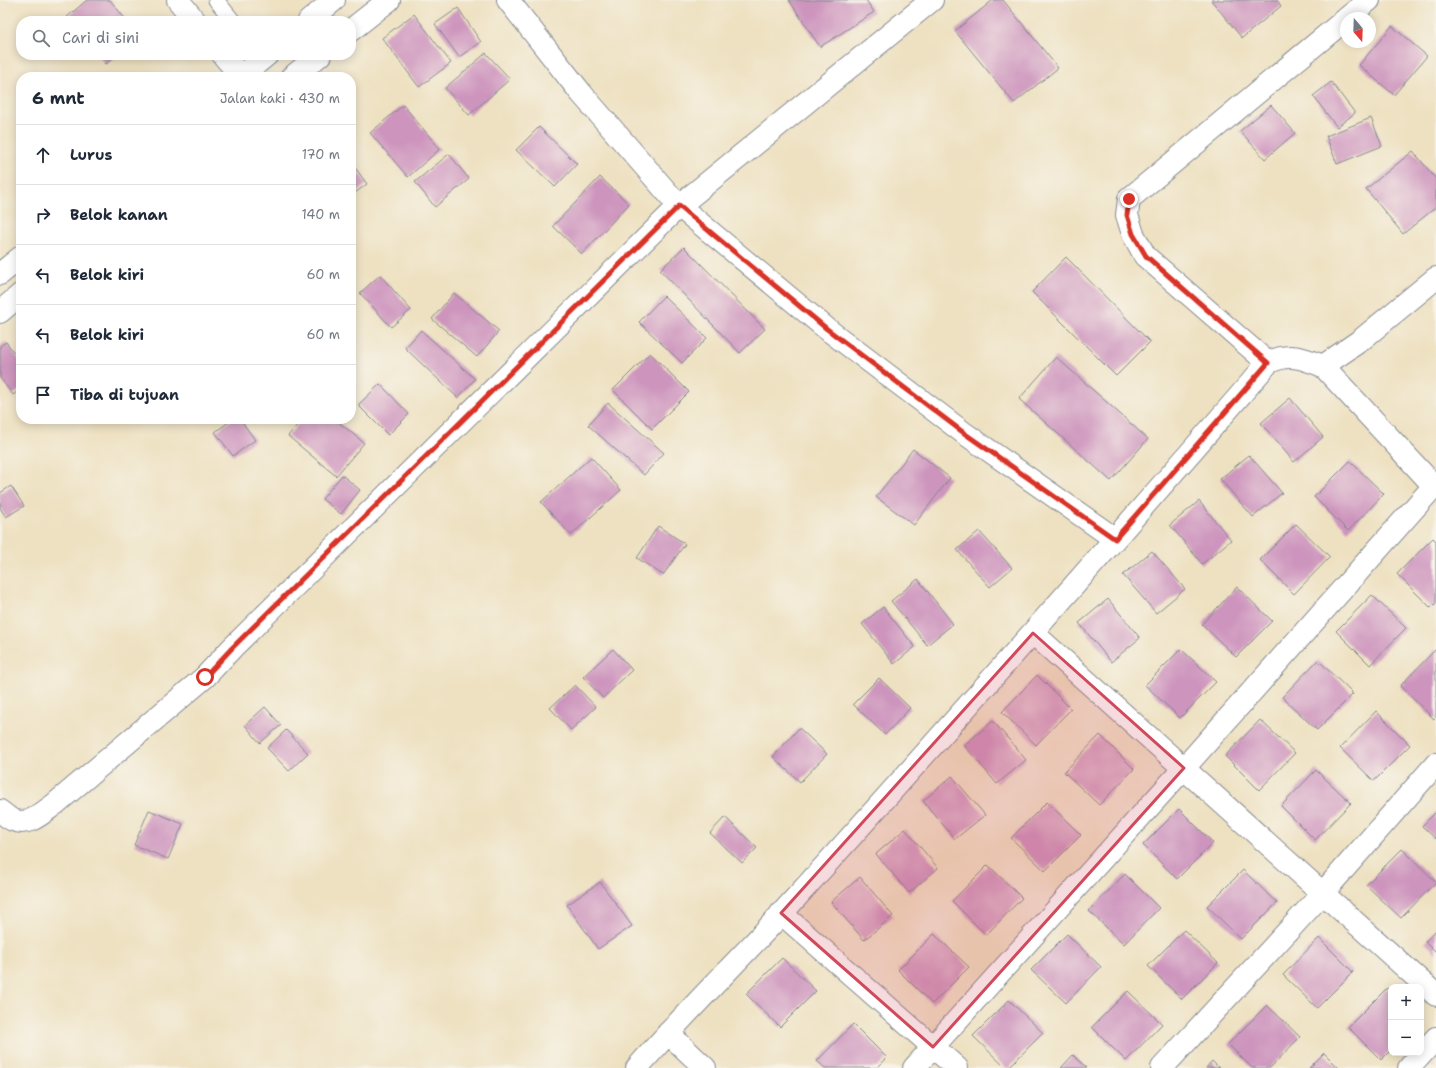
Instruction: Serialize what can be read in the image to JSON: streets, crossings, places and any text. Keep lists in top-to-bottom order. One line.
{"north":"bottom","page":{"search":"Cari di sini","heading":["6 mnt","Jalan kaki · 430 m"],"list":[["Lurus","170 m"],["Belok kanan","140 m"],["Belok kiri","60 m"],["Belok kiri","60 m"],"Tiba di tujuan"],"map_buttons":["+","−"]}}
